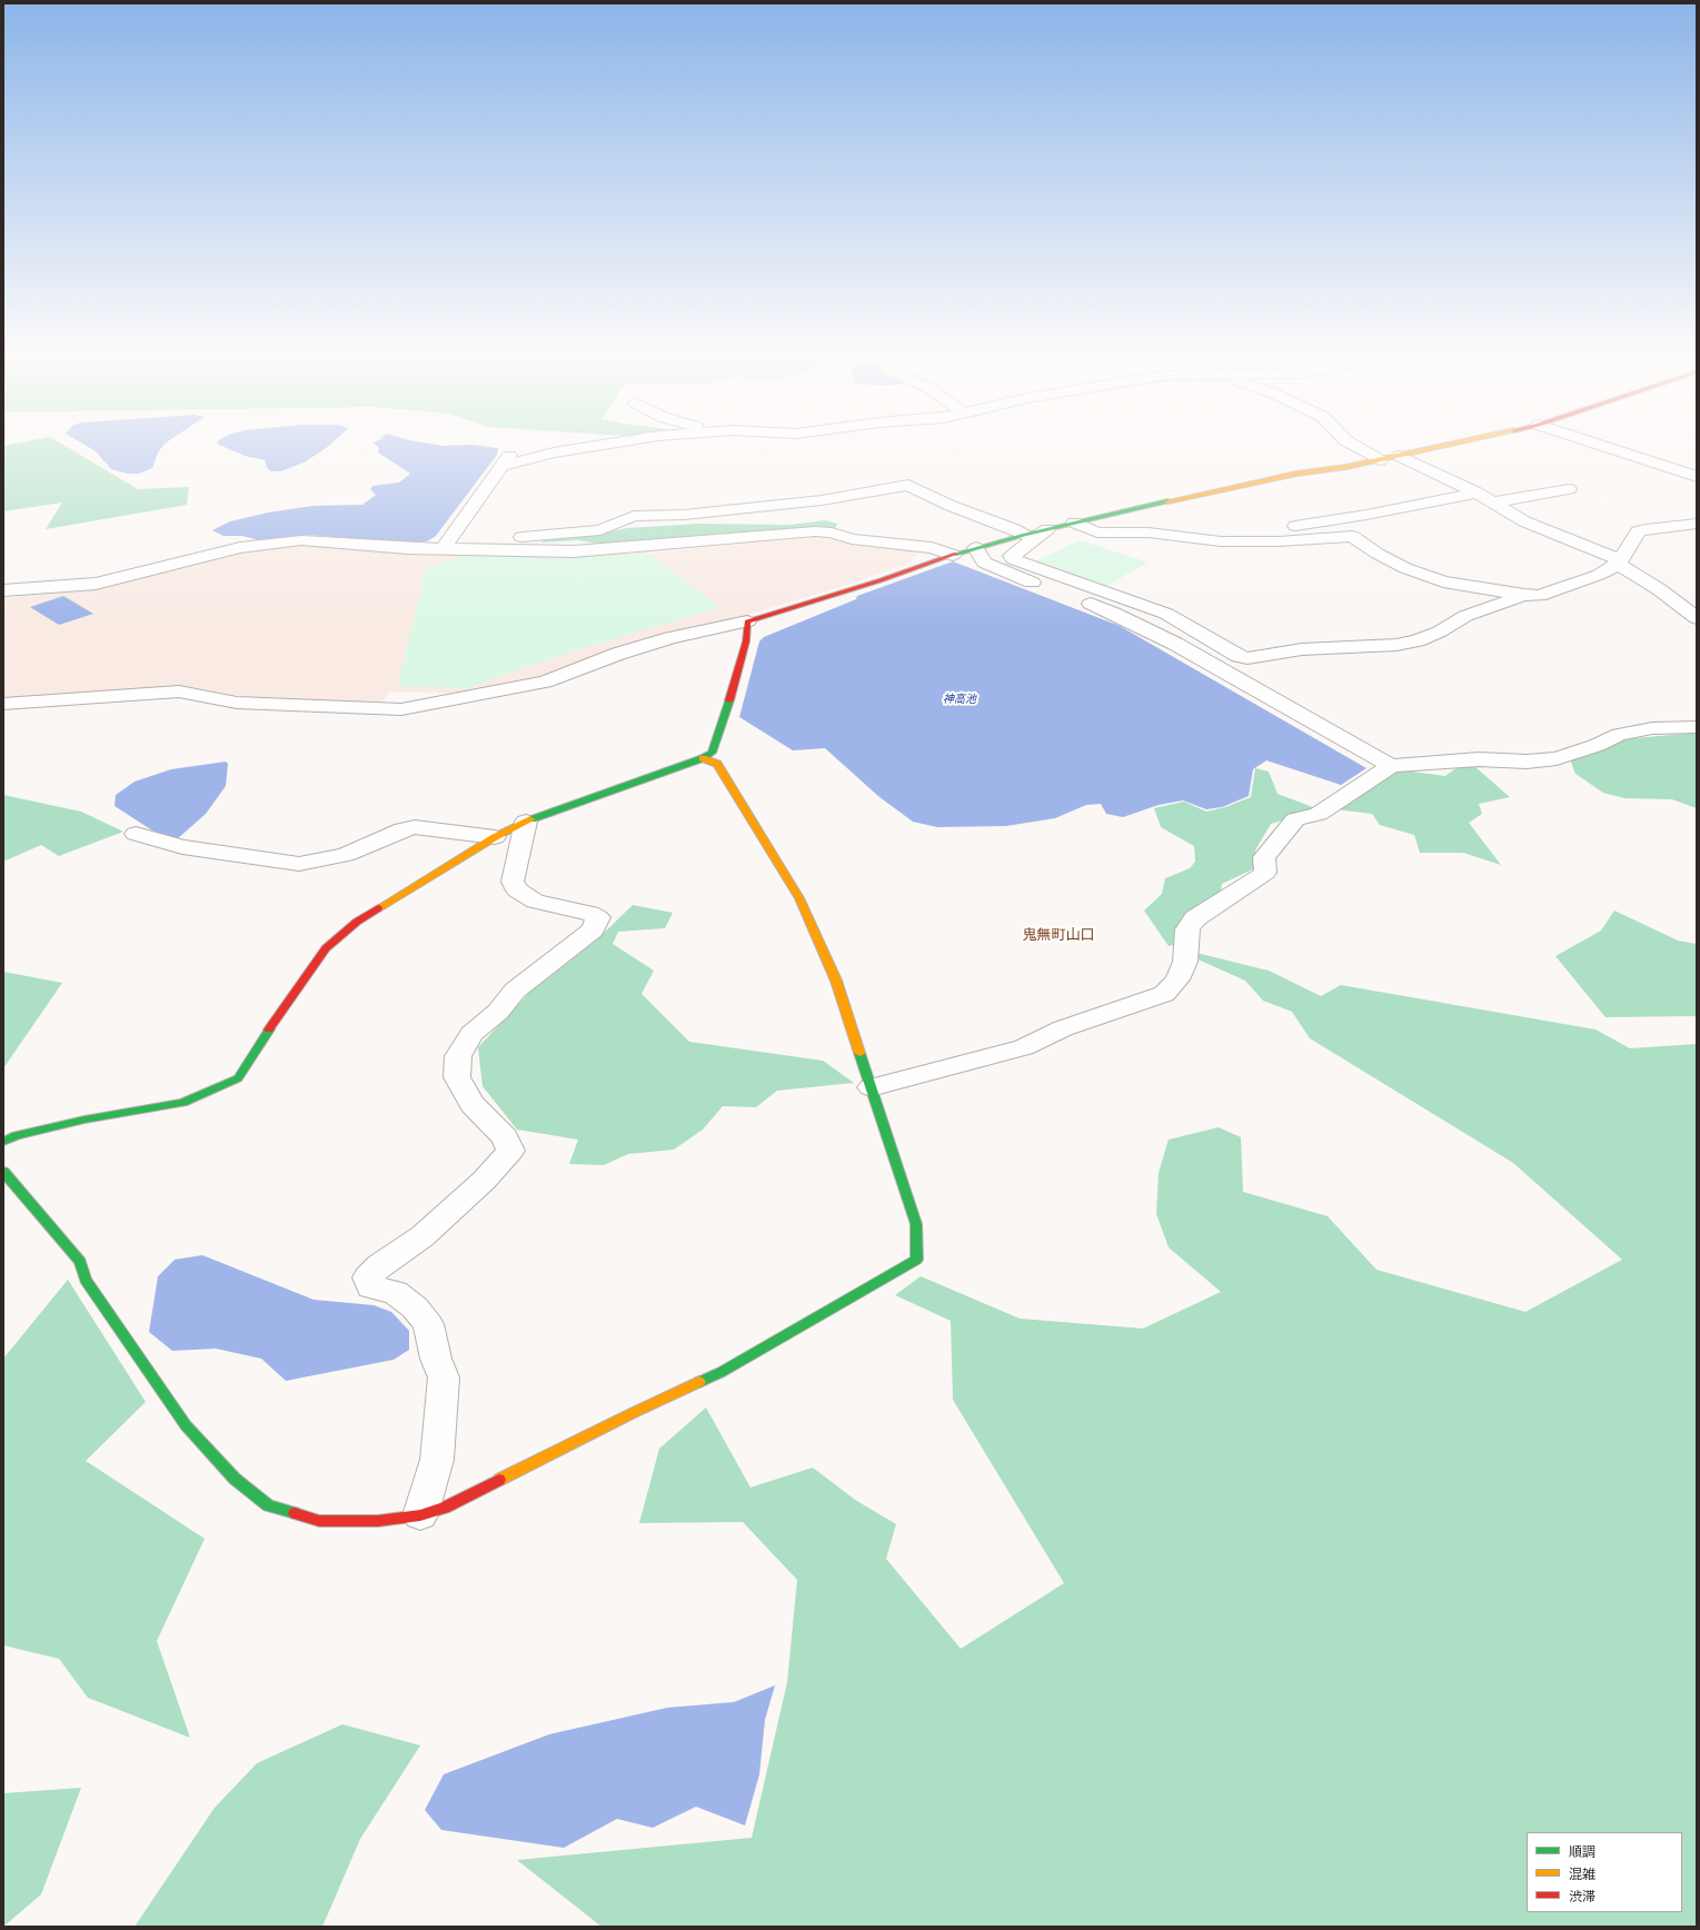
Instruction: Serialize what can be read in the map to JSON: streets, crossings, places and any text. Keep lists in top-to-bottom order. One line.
{"districts":["鬼無町山口"],"water":["神高池"],"legend":["順調","混雑","渋滞"]}
